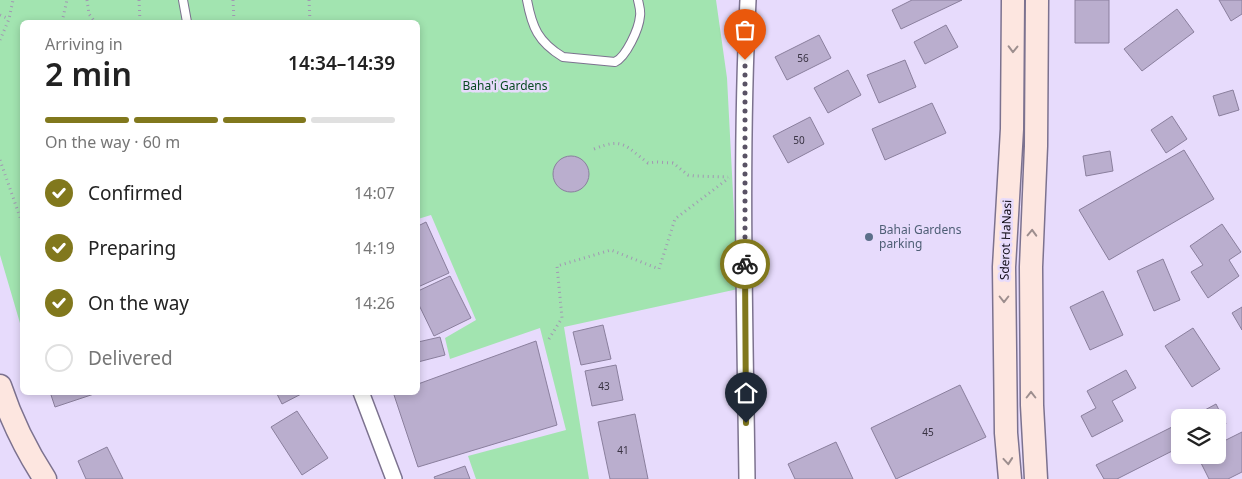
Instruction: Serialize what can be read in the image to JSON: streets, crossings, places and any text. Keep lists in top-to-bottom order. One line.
{"streets":{"street":["Sderot HaNasi"]},"parks":["Baha'i Gardens"],"places":["Bahai Gardens parking"],"house_numbers":["56","50","43","45","41"],"page":{"heading":["2 min","Arriving in","14:34–14:39"],"bar":"On the way · 60 m","list":[["Confirmed","14:07"],["Preparing","14:19"],["On the way","14:26"],"Delivered"]}}
